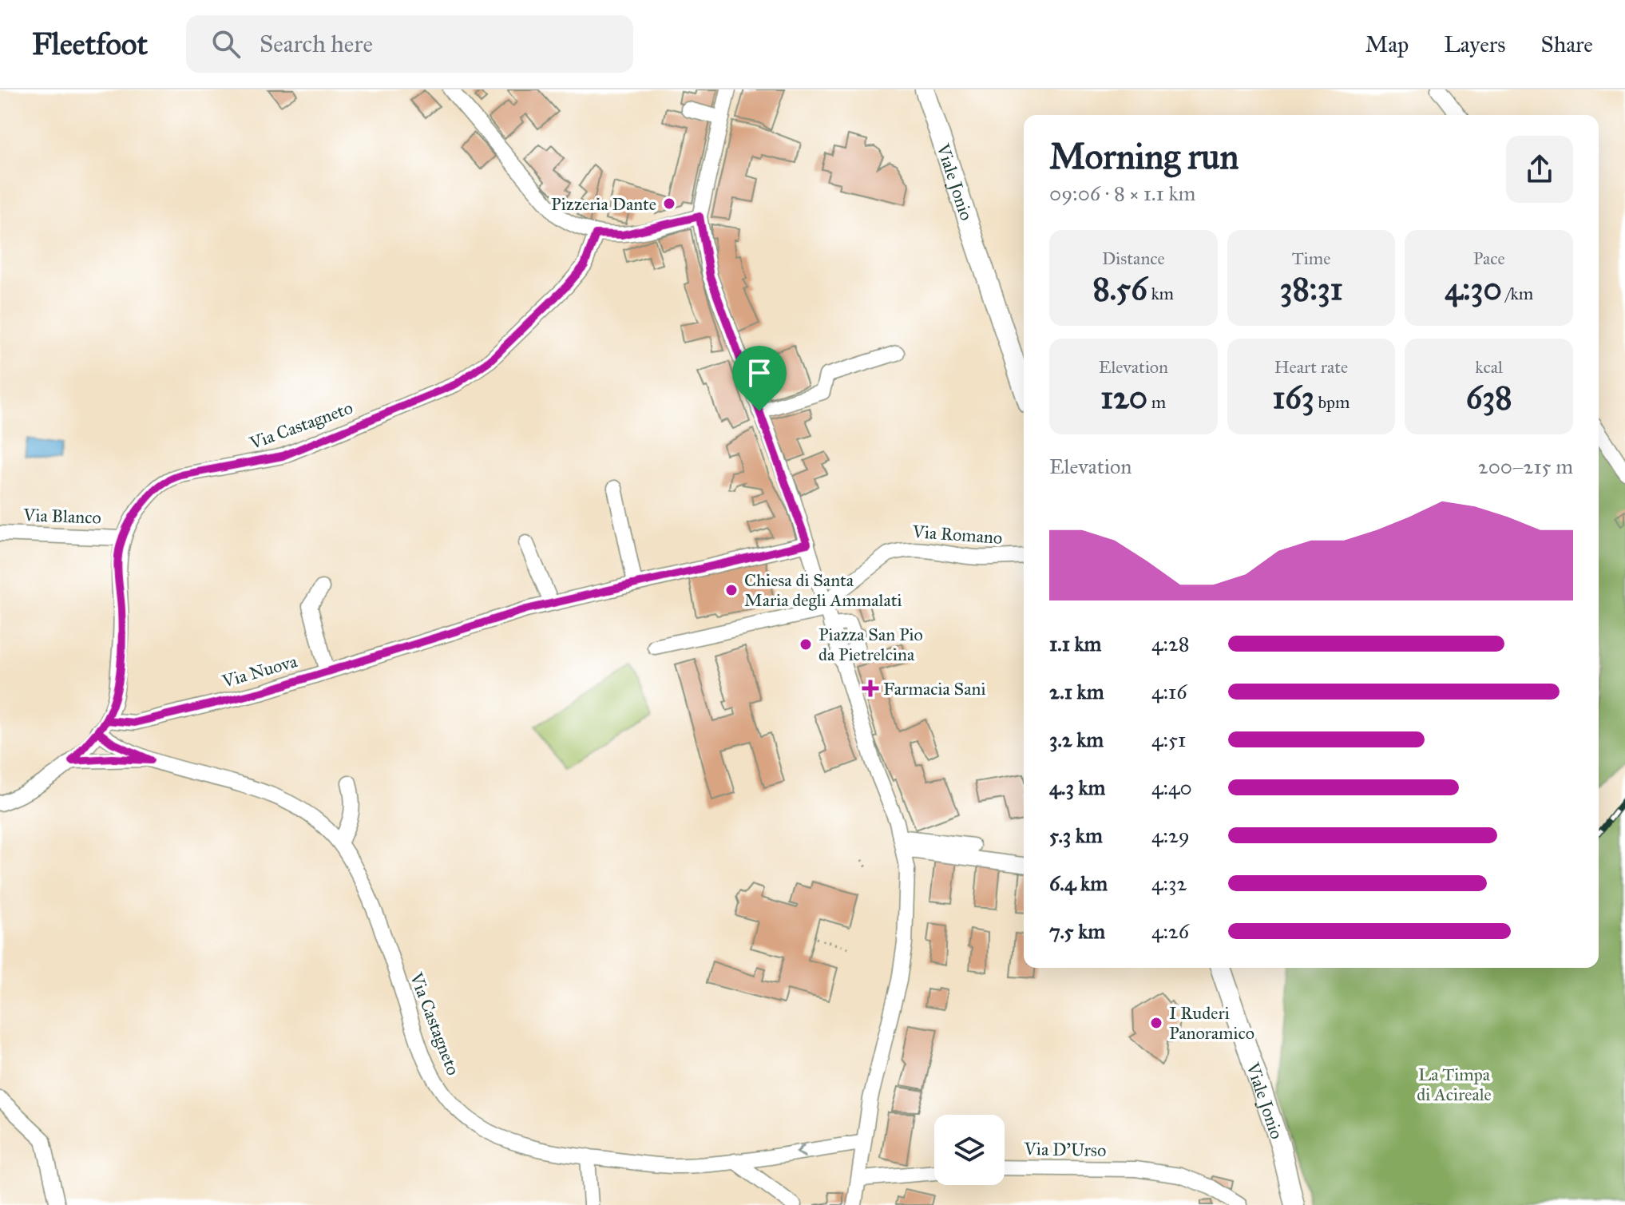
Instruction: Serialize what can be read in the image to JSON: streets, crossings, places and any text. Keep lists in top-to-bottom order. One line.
{"streets":{"main road":["Viale Jonio"],"street":["Via Castagneto","Via Blanco","Via Romano","Via Nuova","Via D'Urso"]},"crossings":[["Via Castagneto","Via Blanco"],["Via Castagneto","Via Nuova"]],"parks":["La Timpa di Acireale"],"places":{"other":["Pizzeria Dante","Chiesa di Santa Maria degli Ammalati","Piazza San Pio da Pietrelcina","I Ruderi Panoramico"],"health":["Farmacia Sani"]},"page":{"header":"Fleetfoot","search":"Search here","nav":["Map","Layers","Share"],"heading":["Morning run","09:06 · 8 × 1.1 km"],"stats":[["Distance","8.56 km"],["Time","38:31"],["Pace","4:30 /km"],["Elevation","120 m"],["Heart rate","163 bpm"],["kcal","638"]],"chart":["Elevation","200–215 m"],"list":[{"name":"1.1 km","note":"4:28"},{"name":"2.1 km","note":"4:16"},{"name":"3.2 km","note":"4:51"},{"name":"4.3 km","note":"4:40"},{"name":"5.3 km","note":"4:29"},{"name":"6.4 km","note":"4:32"},{"name":"7.5 km","note":"4:26"}]}}
